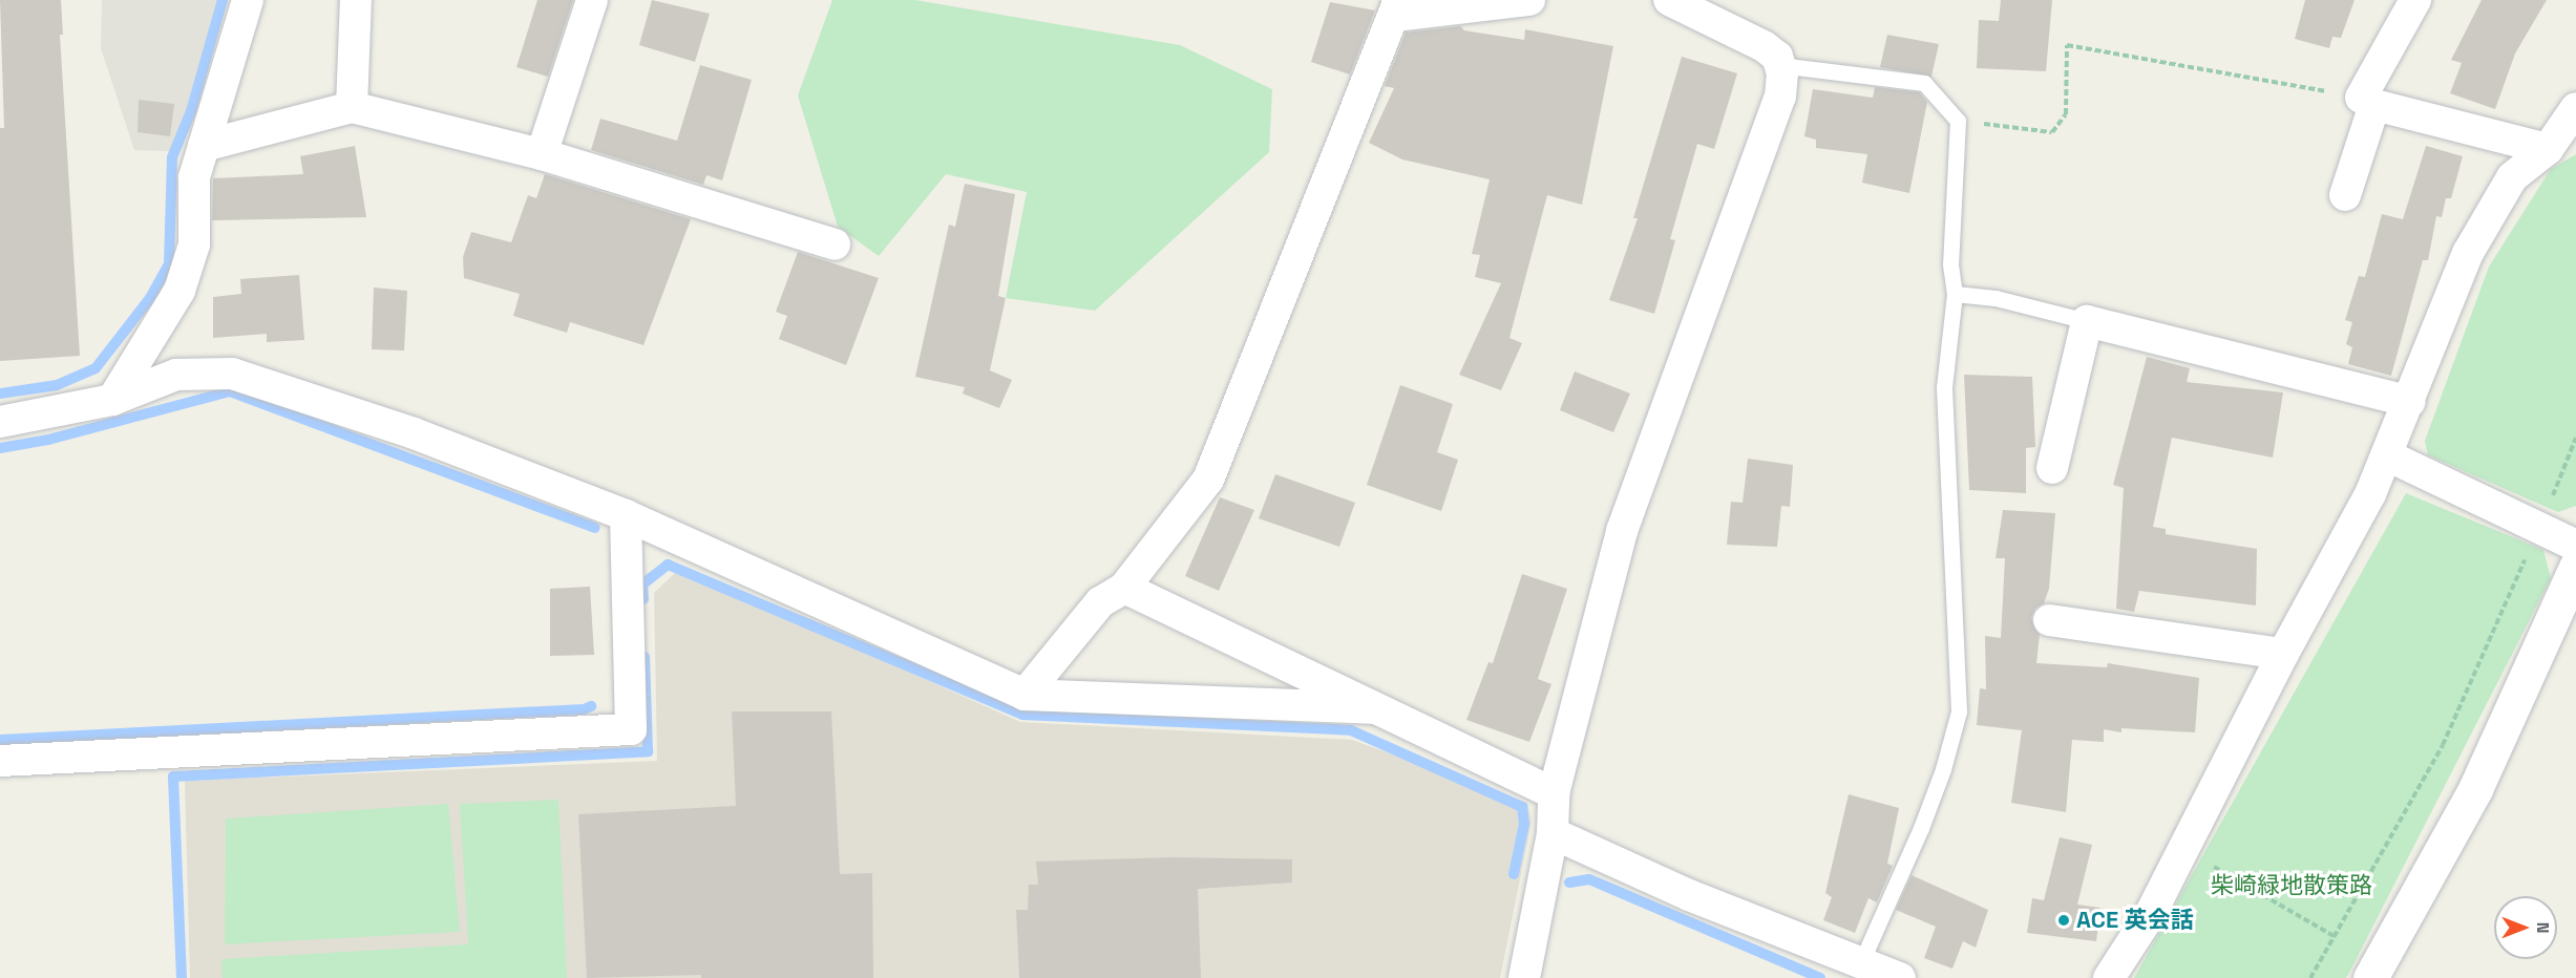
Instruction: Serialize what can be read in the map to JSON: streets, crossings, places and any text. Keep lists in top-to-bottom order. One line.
{"parks":["柴崎緑地散策路"],"places":["ACE 英会話"],"north":"right"}
